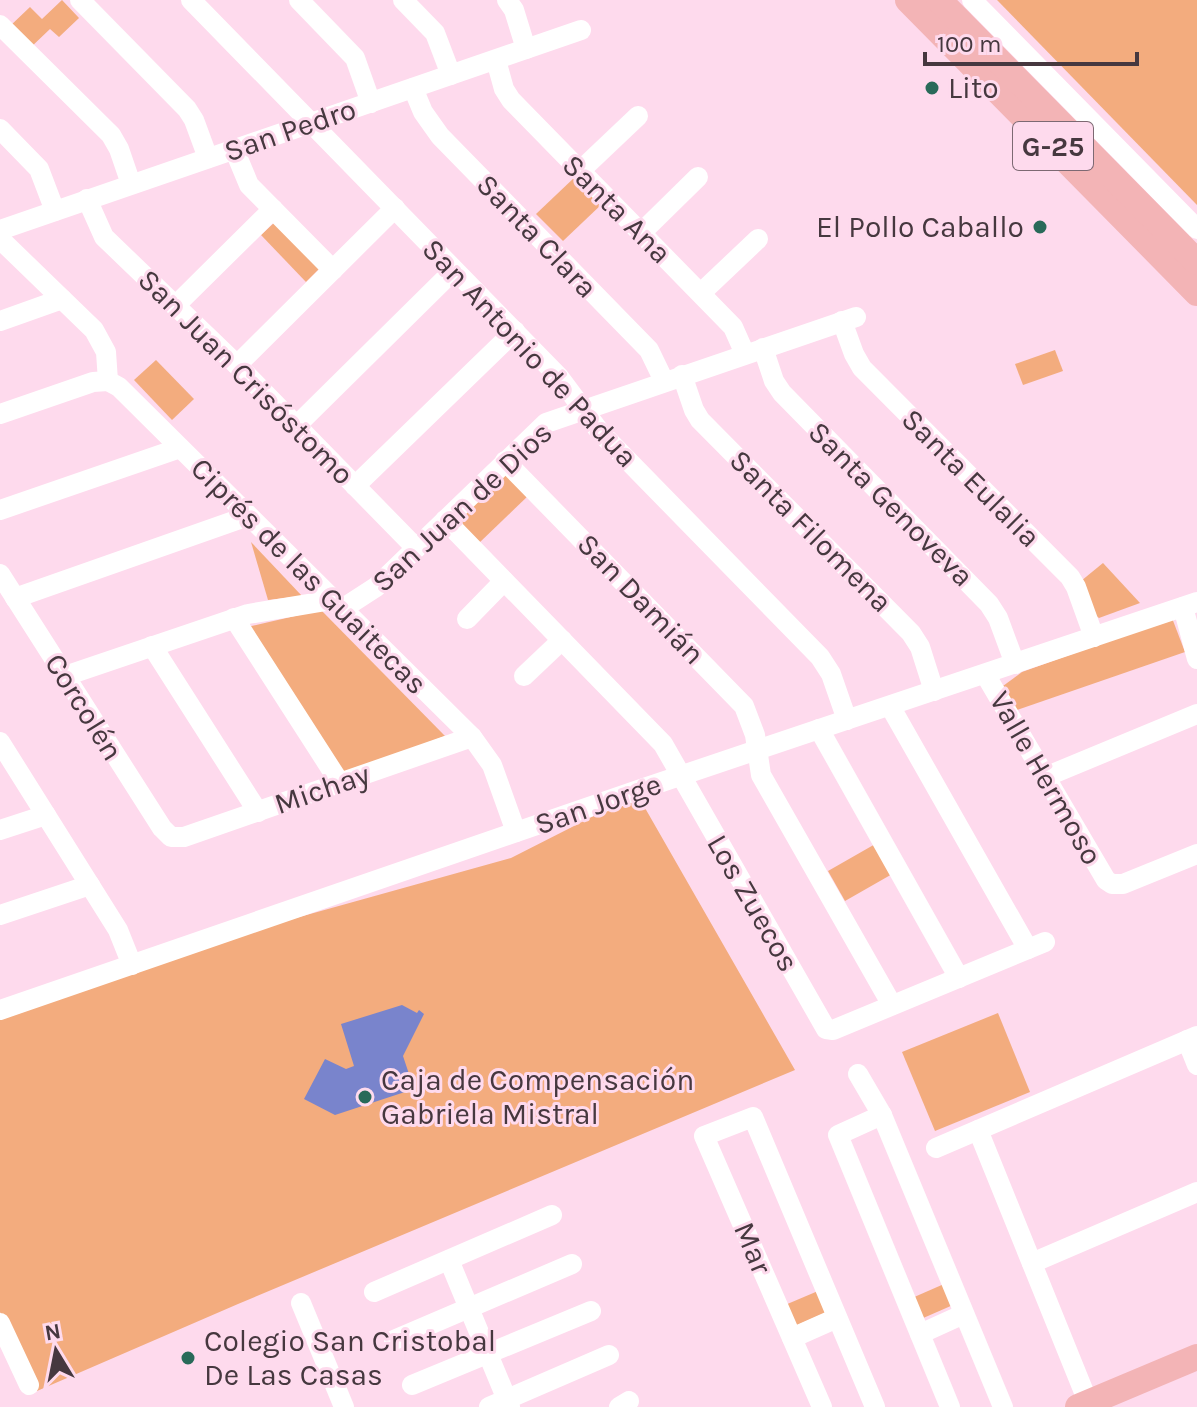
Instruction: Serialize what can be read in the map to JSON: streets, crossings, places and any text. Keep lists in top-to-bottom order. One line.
{"streets":{"main road":["G-25"],"street":["San Pedro","Santa Ana","Santa Clara","San Antonio de Padua","San Juan Crisóstomo","Santa Eulalia","Santa Genoveva","San Juan de Dios","Santa Filomena","Ciprés de las Guaitecas","San Damián","Corcolén","Valle Hermoso","Michay","San Jorge","Los Zuecos","Mar"]},"crossings":[["San Pedro","Santa Ana"],["San Pedro","Santa Clara"],["San Pedro","San Antonio de Padua"],["San Pedro","San Juan Crisóstomo"],["Santa Ana","Santa Genoveva"],["Santa Ana","San Juan de Dios"],["Santa Clara","San Juan de Dios"],["Santa Clara","Santa Filomena"],["San Antonio de Padua","San Juan de Dios"],["San Antonio de Padua","San Jorge"],["San Juan Crisóstomo","San Juan de Dios"],["Santa Eulalia","San Juan de Dios"],["Santa Eulalia","San Jorge"],["Santa Genoveva","San Juan de Dios"],["Santa Genoveva","San Jorge"],["San Juan de Dios","Santa Filomena"],["San Juan de Dios","Ciprés de las Guaitecas"],["San Juan de Dios","San Damián"],["San Juan de Dios","Corcolén"],["San Juan de Dios","Los Zuecos"],["Santa Filomena","San Jorge"],["Ciprés de las Guaitecas","Michay"],["Ciprés de las Guaitecas","San Jorge"],["San Damián","San Jorge"],["San Damián","Los Zuecos"],["Corcolén","Michay"],["Valle Hermoso","San Jorge"],["San Jorge","Los Zuecos"]],"places":["Lito","El Pollo Caballo","Caja de Compensación Gabriela Mistral","Colegio San Cristobal De Las Casas"],"scale_bar":"100 m","north":"top"}
